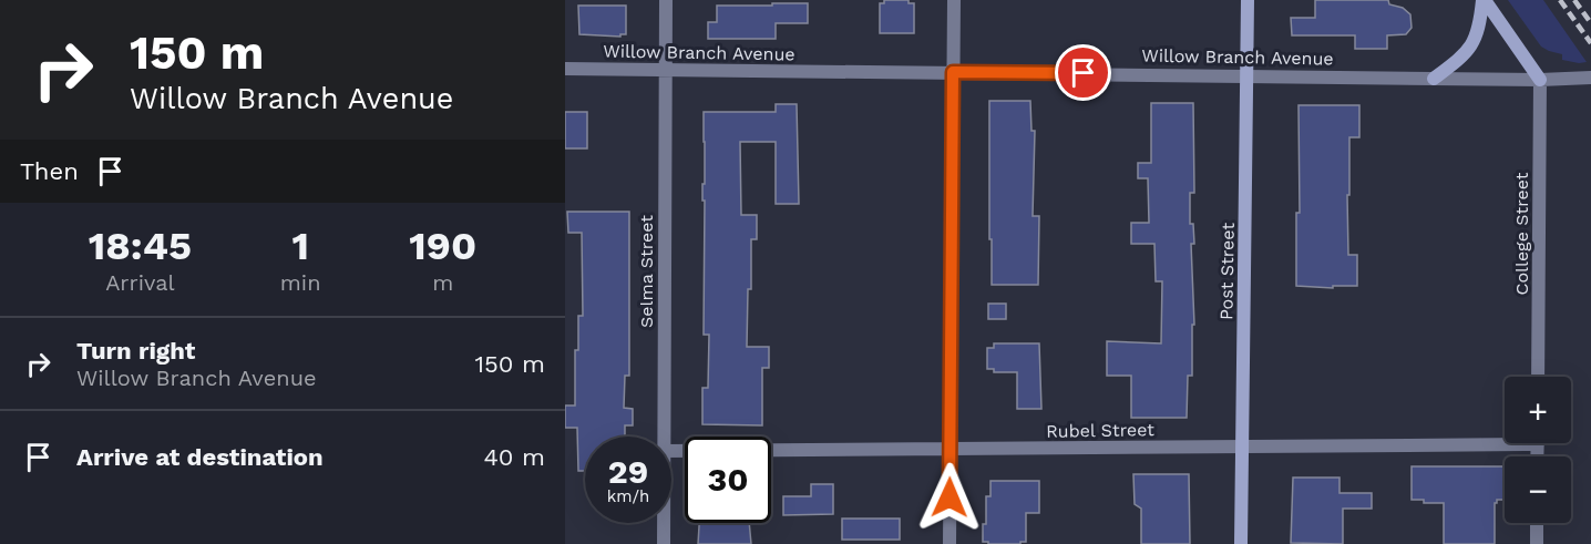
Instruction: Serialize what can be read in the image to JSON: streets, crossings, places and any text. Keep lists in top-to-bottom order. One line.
{"streets":{"street":["Willow Branch Avenue","College Street","Selma Street","Post Street","Rubel Street"]},"crossings":[["Willow Branch Avenue","College Street"],["Willow Branch Avenue","Selma Street"],["Willow Branch Avenue","Post Street"],["Post Street","Rubel Street"]],"page":{"turn":["150 m","Willow Branch Avenue"],"then":"Then","eta":["18:45","Arrival","1","min","190","m"],"list":[{"name":"Turn right","note":"Willow Branch Avenue","value":"150 m"},{"name":"Arrive at destination","value":"40 m"}],"map_buttons":["+","−"],"speed":"29 km/h","limit":"30"}}
